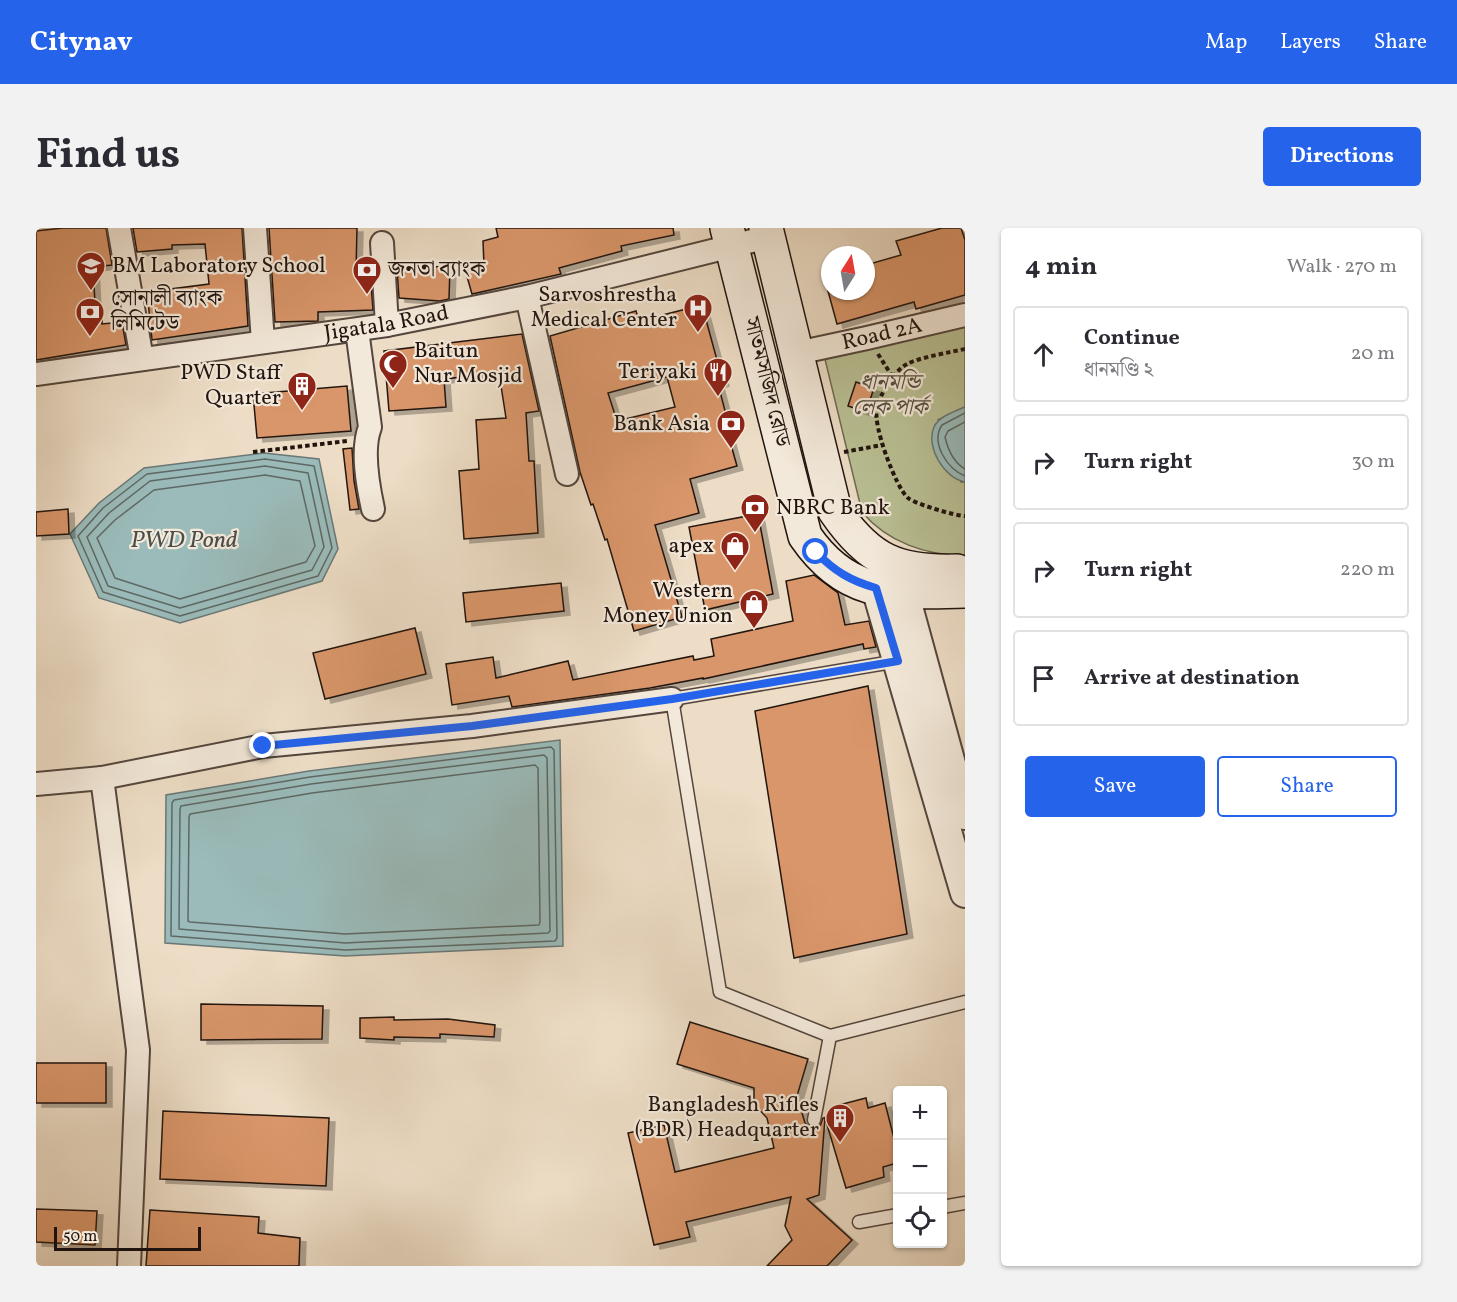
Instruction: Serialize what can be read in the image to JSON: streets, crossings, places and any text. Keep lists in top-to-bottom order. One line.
{"streets":{"main road":["সাতমসজিদ রোড"],"street":["Jigatala Road","Road 2A"]},"crossings":[["Jigatala Road","সাতমসজিদ রোড"],["Road 2A","সাতমসজিদ রোড"]],"water":["PWD Pond"],"parks":["ধানমন্ডি লেক পার্ক"],"places":{"school or university":["BM Laboratory School"],"bank":["জনতা ব্যাংক","সোনালী ব্যাংক লিমিটেড","Bank Asia","NBRC Bank"],"hospital":["Sarvoshrestha Medical Center"],"mosque":["Baitun Nur Mosjid"],"restaurant":["Teriyaki"],"building":["PWD Staff Quarter","Bangladesh Rifles (BDR) Headquarter"],"shop":["apex","Western Money Union"]},"scale_bar":"50 m","north":"top","page":{"header":"Citynav","nav":["Map","Layers","Share"],"title":"Find us","buttons":["Directions",["Save","Share"]],"heading":["4 min","Walk · 270 m"],"list":[["Continue","ধানমণ্ডি ২","20 m"],["Turn right","30 m"],["Turn right","220 m"],"Arrive at destination"],"map_buttons":["+","−"],"scale":"50 m"}}
